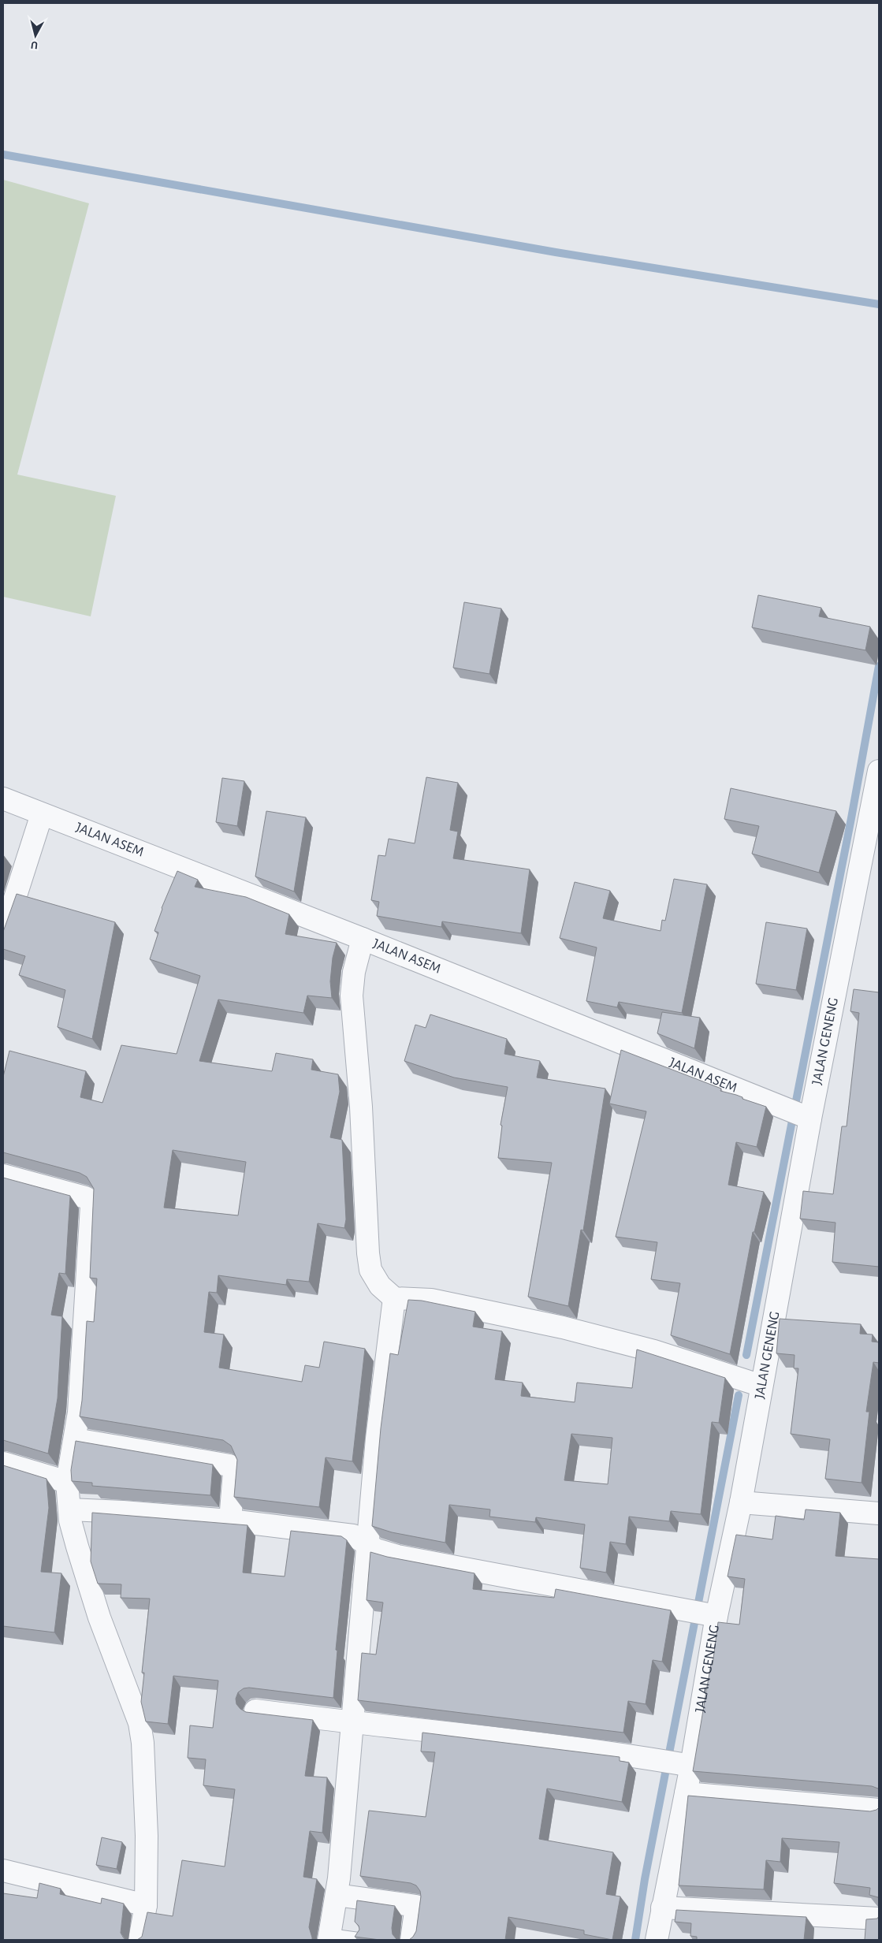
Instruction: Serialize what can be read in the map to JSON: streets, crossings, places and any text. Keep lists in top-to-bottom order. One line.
{"streets":{"street":["JALAN ASEM","JALAN GENENG"]},"crossings":[["JALAN ASEM","JALAN GENENG"]],"north":"bottom"}
